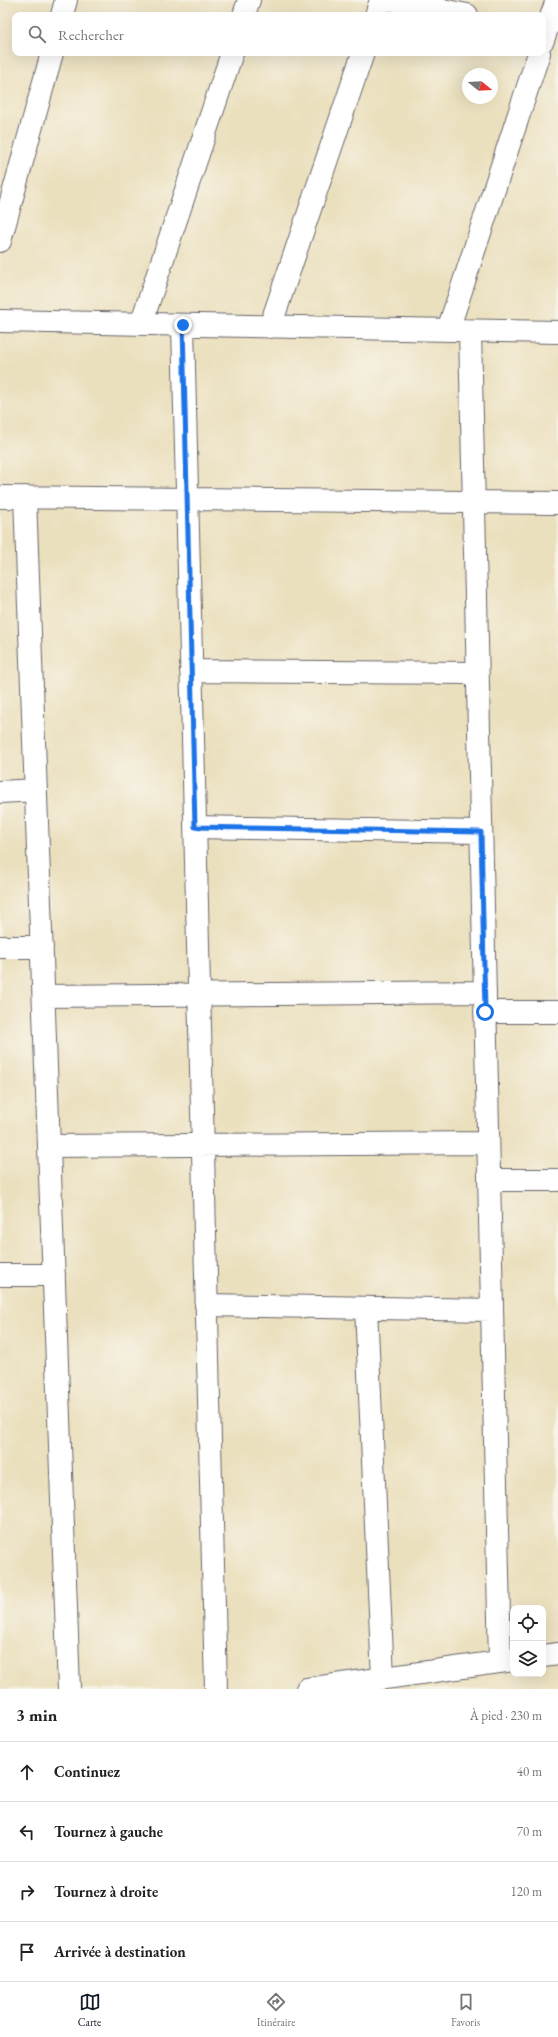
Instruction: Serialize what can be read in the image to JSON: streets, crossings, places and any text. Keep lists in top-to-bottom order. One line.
{"north":"right","page":{"search":"Rechercher","heading":["3 min","À pied · 230 m"],"list":[["Continuez","40 m"],["Tournez à gauche","70 m"],["Tournez à droite","120 m"],"Arrivée à destination"],"nav":["Carte","Itinéraire","Favoris"]}}
